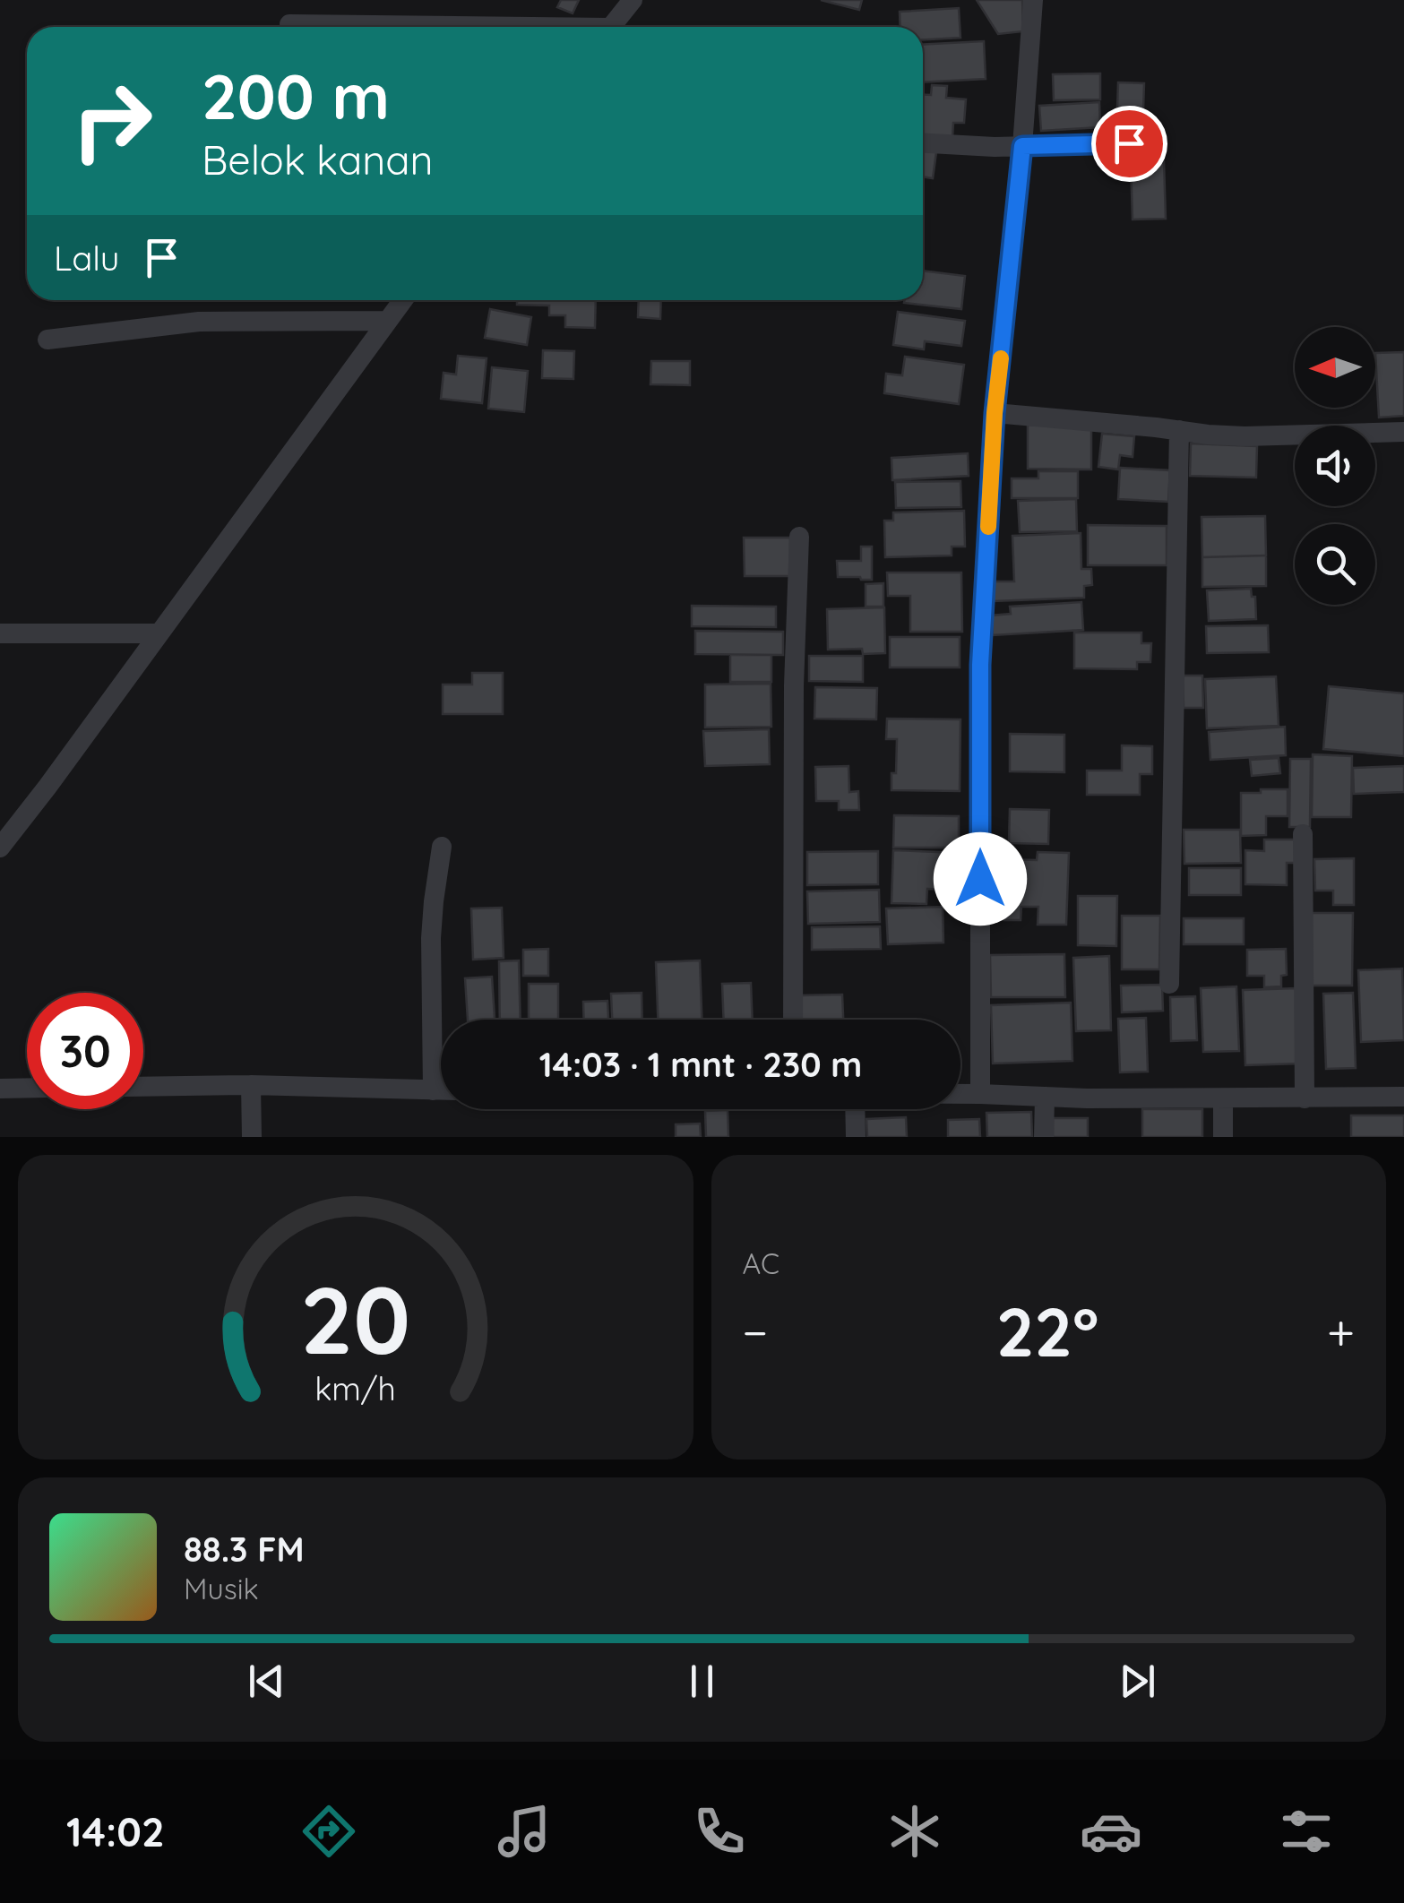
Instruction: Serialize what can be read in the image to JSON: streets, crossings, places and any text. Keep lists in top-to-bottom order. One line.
{"north":"left","page":{"turn":["200 m","Belok kanan"],"then":"Lalu","limit":"30","trip":"14:03 · 1 mnt · 230 m","tile":"AC","heat":["−","22°","+"],"song":["88.3 FM","Musik"],"tabs":"14:02","gauge":["20","km/h"]}}
